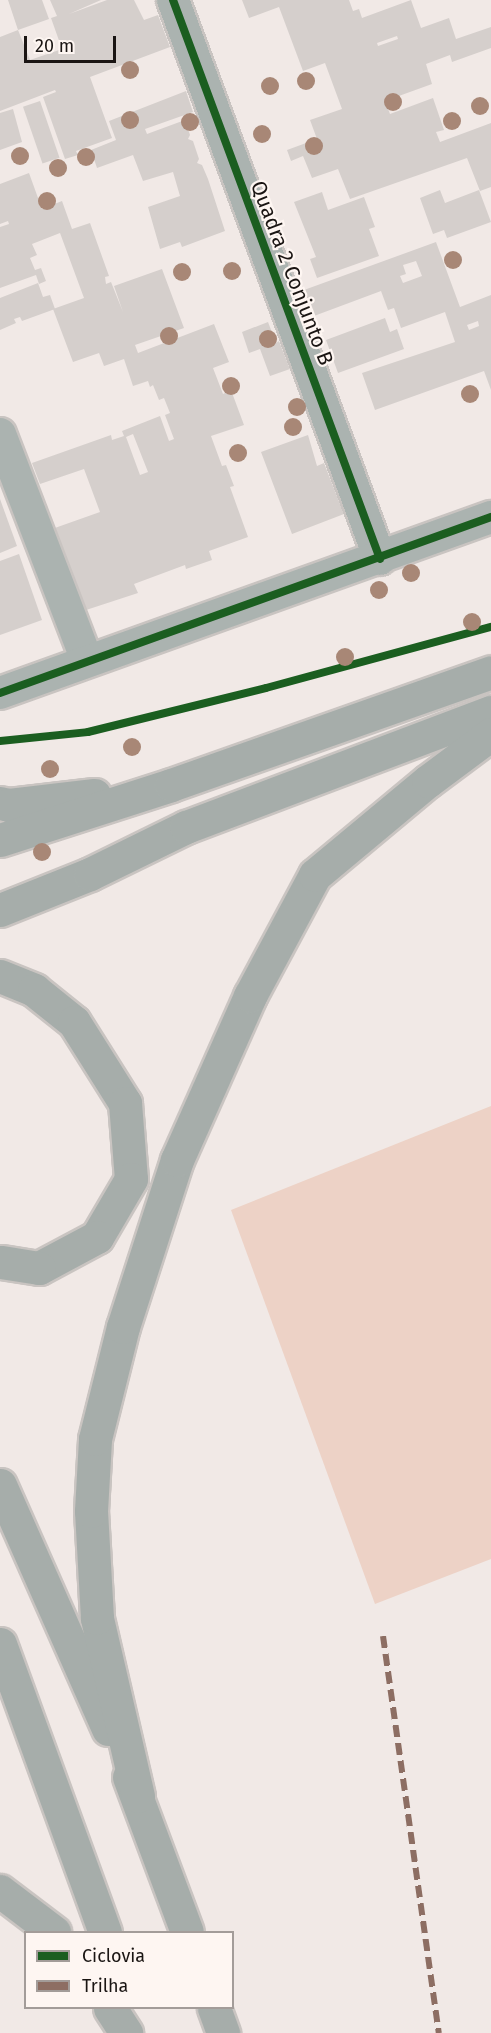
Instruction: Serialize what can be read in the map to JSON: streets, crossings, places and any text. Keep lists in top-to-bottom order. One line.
{"streets":{"street":["Quadra 2 Conjunto B"]},"legend":["Ciclovia","Trilha"],"scale_bar":"20 m"}
